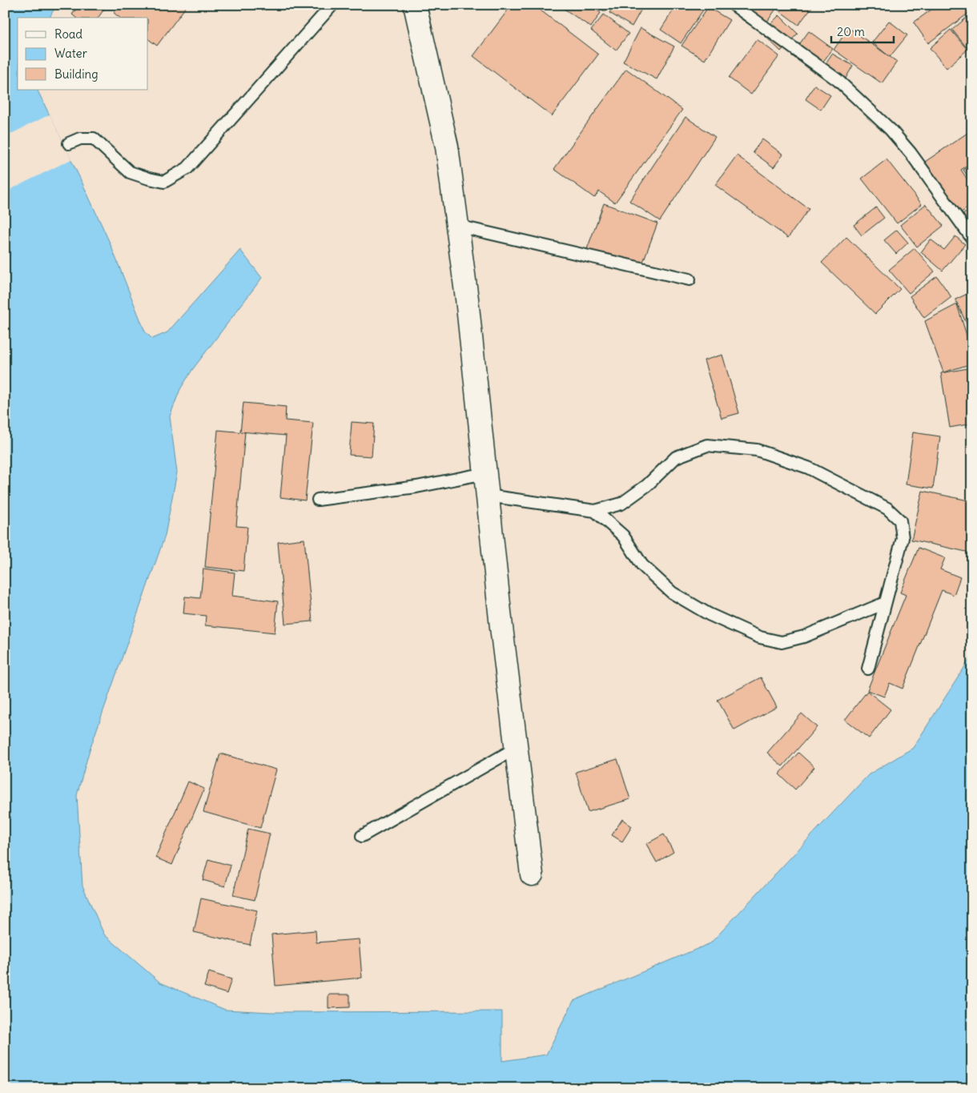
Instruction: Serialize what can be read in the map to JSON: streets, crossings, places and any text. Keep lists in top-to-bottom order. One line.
{"legend":["Road","Water","Building"],"scale_bar":"20 m"}
